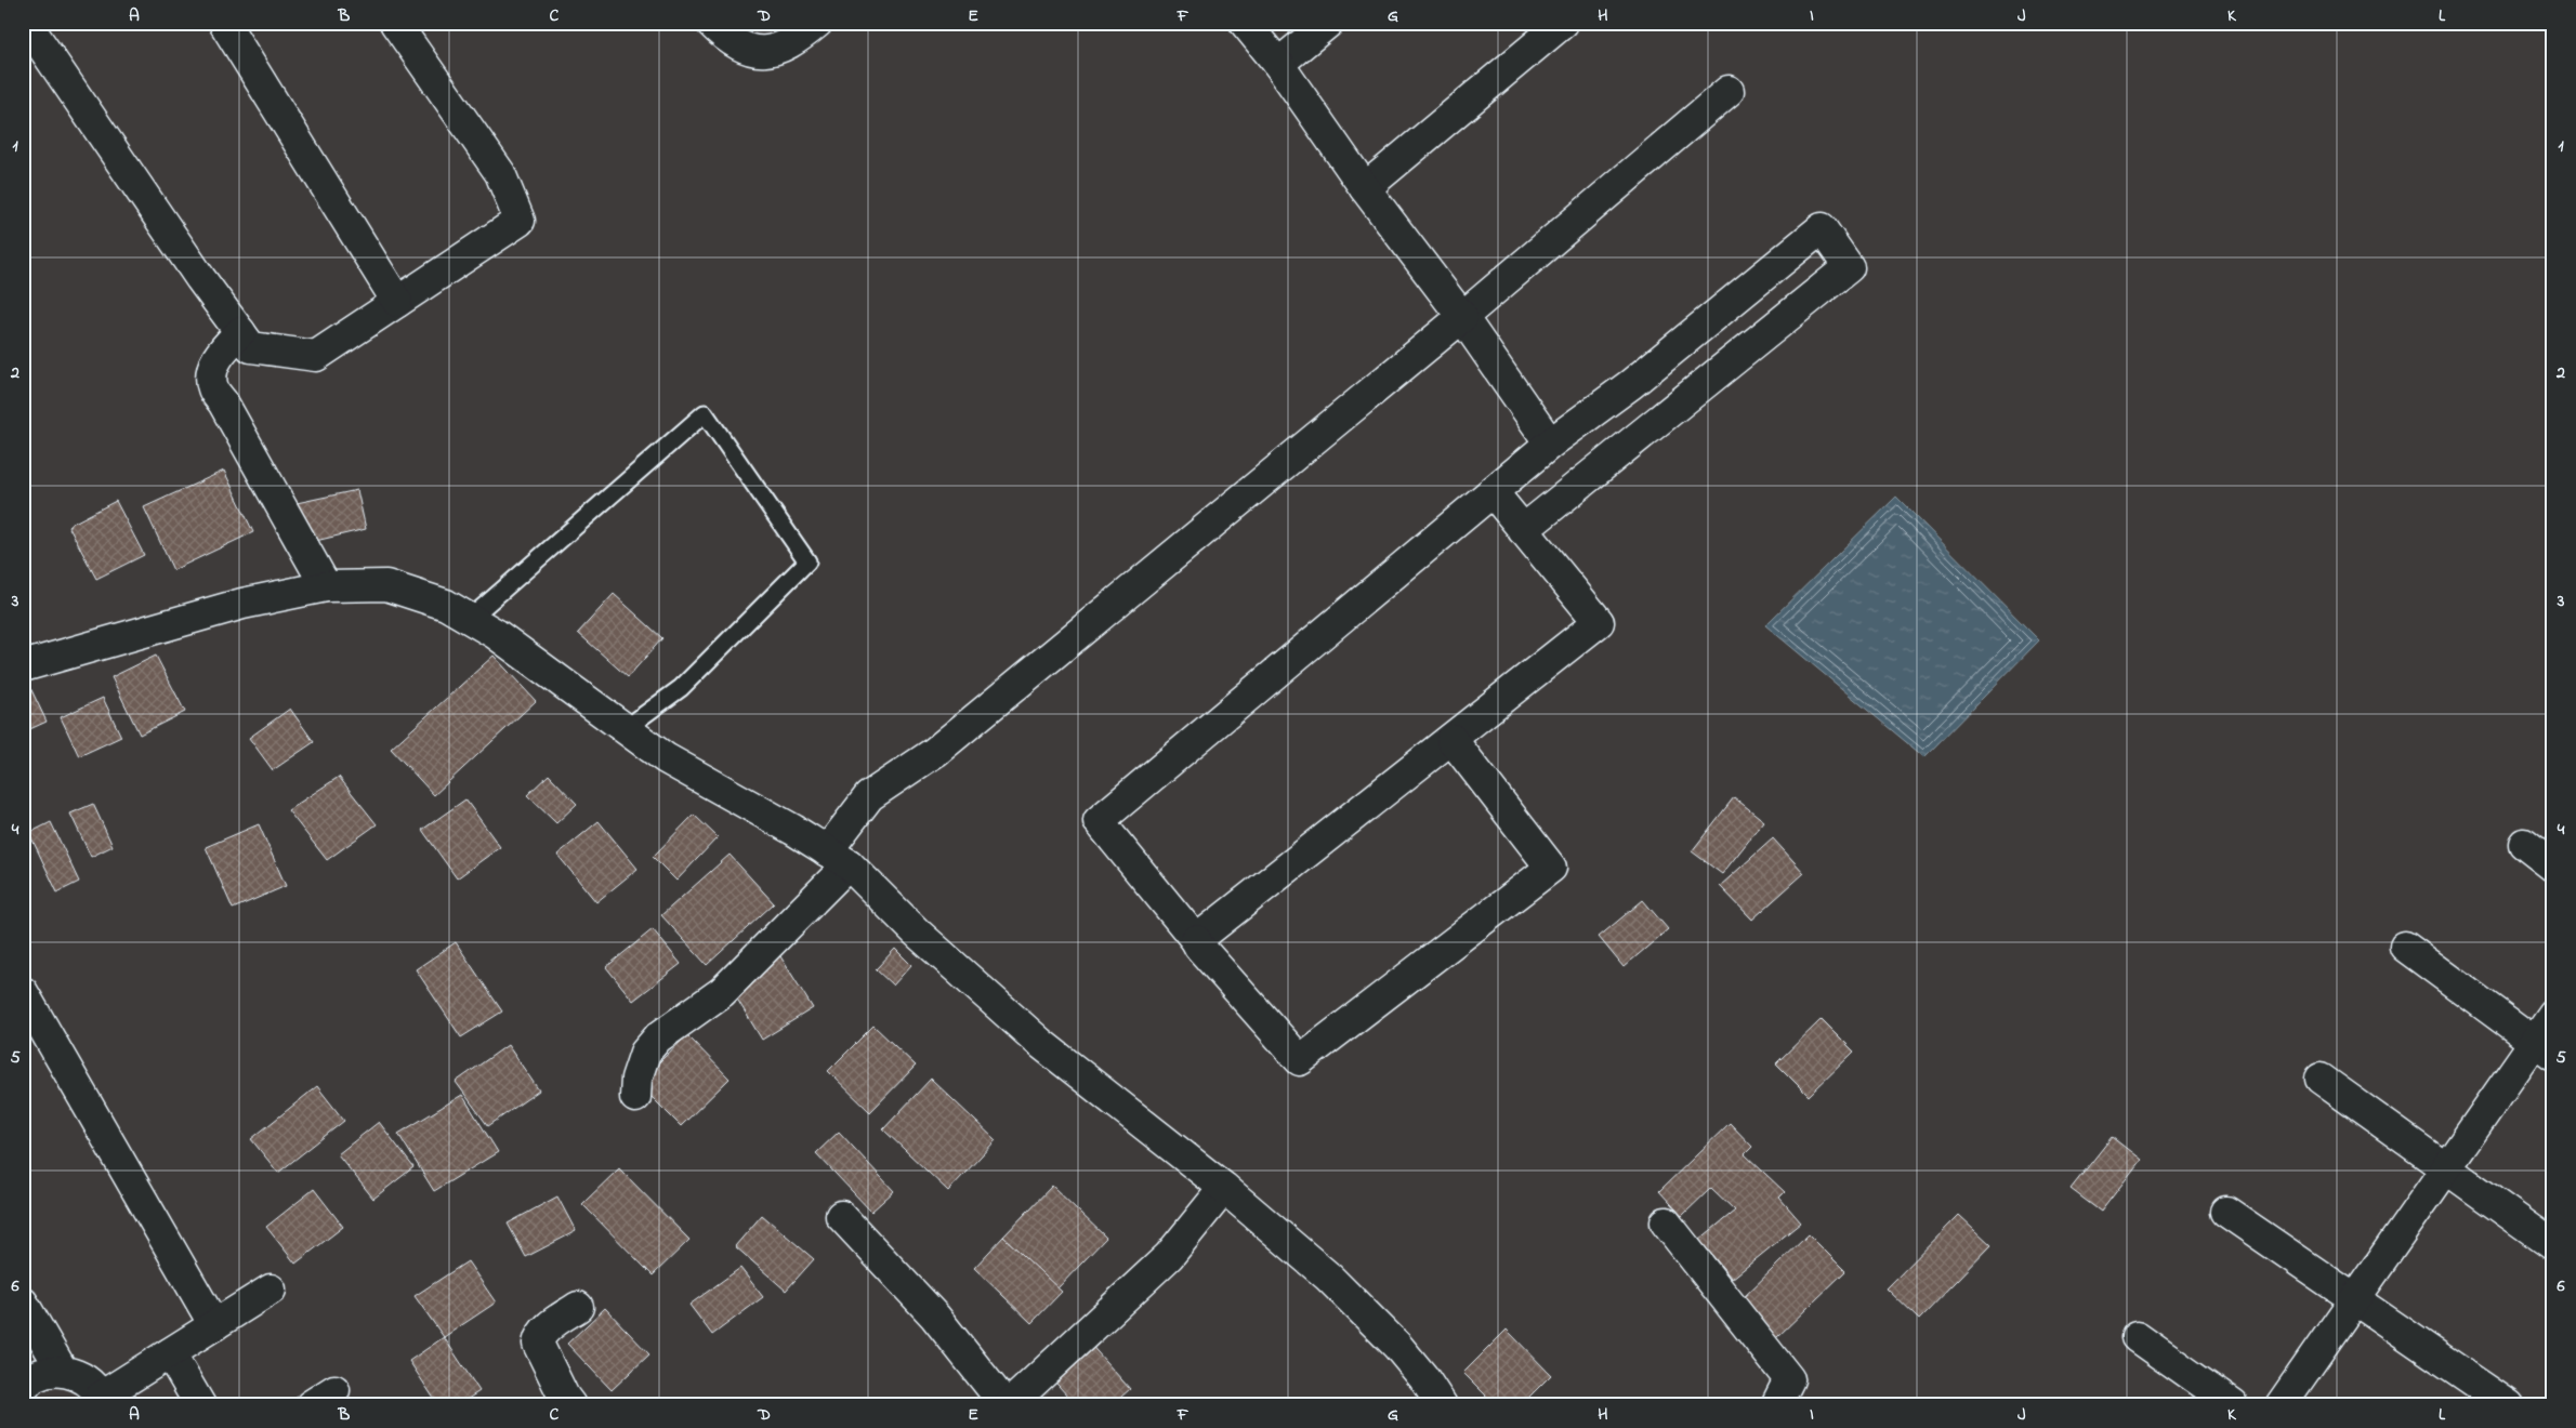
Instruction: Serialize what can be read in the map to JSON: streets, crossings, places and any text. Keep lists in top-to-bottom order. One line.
{"grid":{"columns":["A","B","C","D","E","F","G","H","I","J","K","L"],"rows":["1","2","3","4","5","6"]}}
